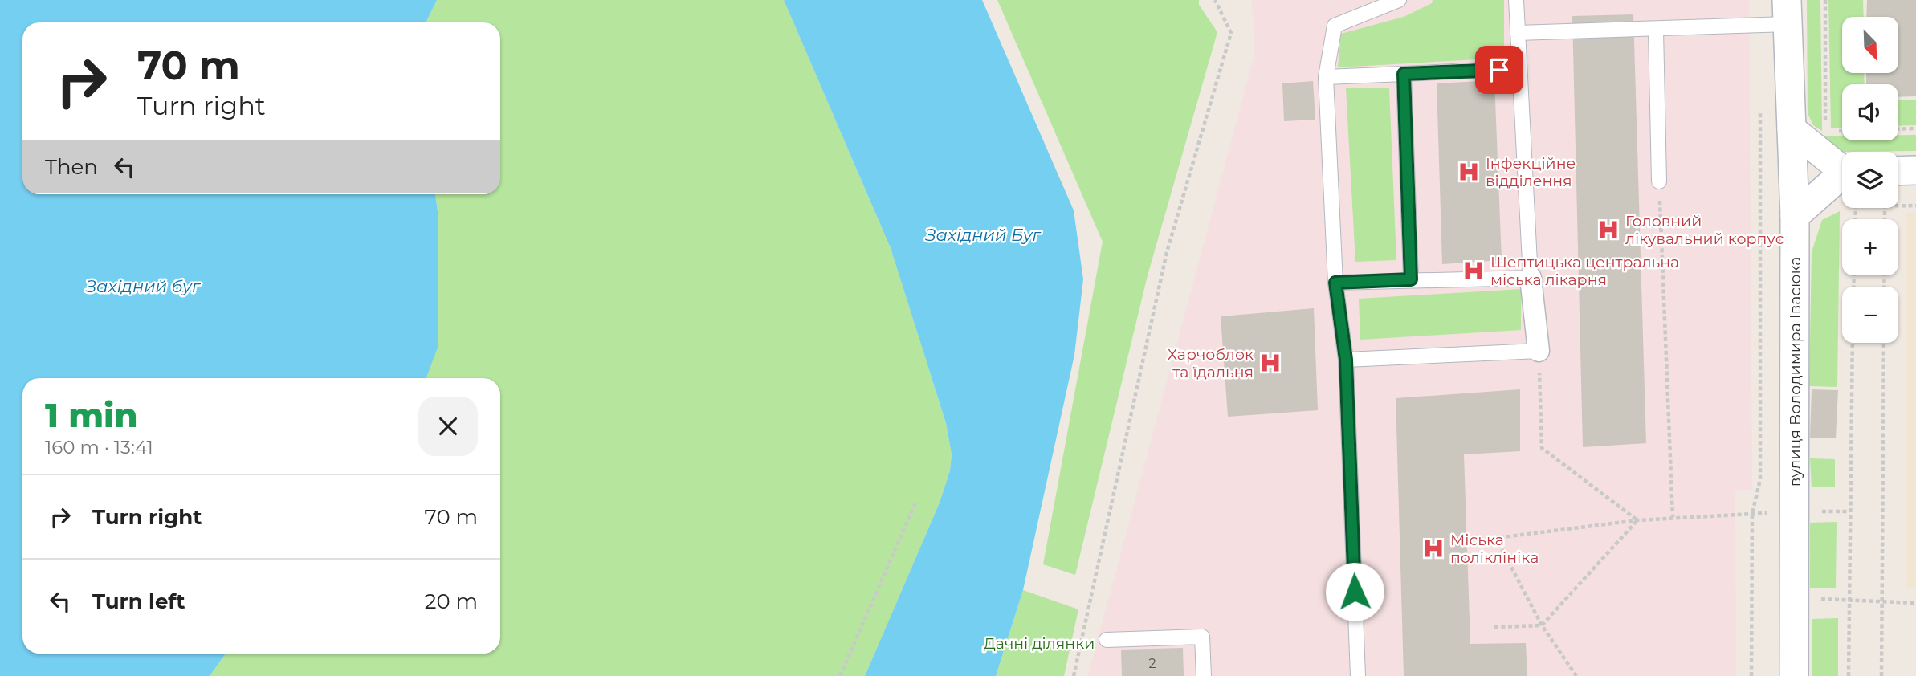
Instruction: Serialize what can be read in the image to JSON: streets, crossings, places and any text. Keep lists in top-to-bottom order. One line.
{"streets":{"street":["вулиця Володимира Івасюка"]},"water":["Західний Буг","Західний буг"],"parks":["Дачні ділянки"],"places":{"hospital":["Інфекційне відділення","Головний лікувальний корпус","Шептицька центральна міська лікарня","Харчоблок та їдальня","Міська поліклініка"]},"house_numbers":["2"],"north":"bottom right","page":{"map_buttons":["+","−"],"turn":["70 m","Turn right"],"then":"Then","heading":["1 min","160 m · 13:41"],"list":[{"name":"Turn right","value":"70 m"},{"name":"Turn left","value":"20 m"}]}}
